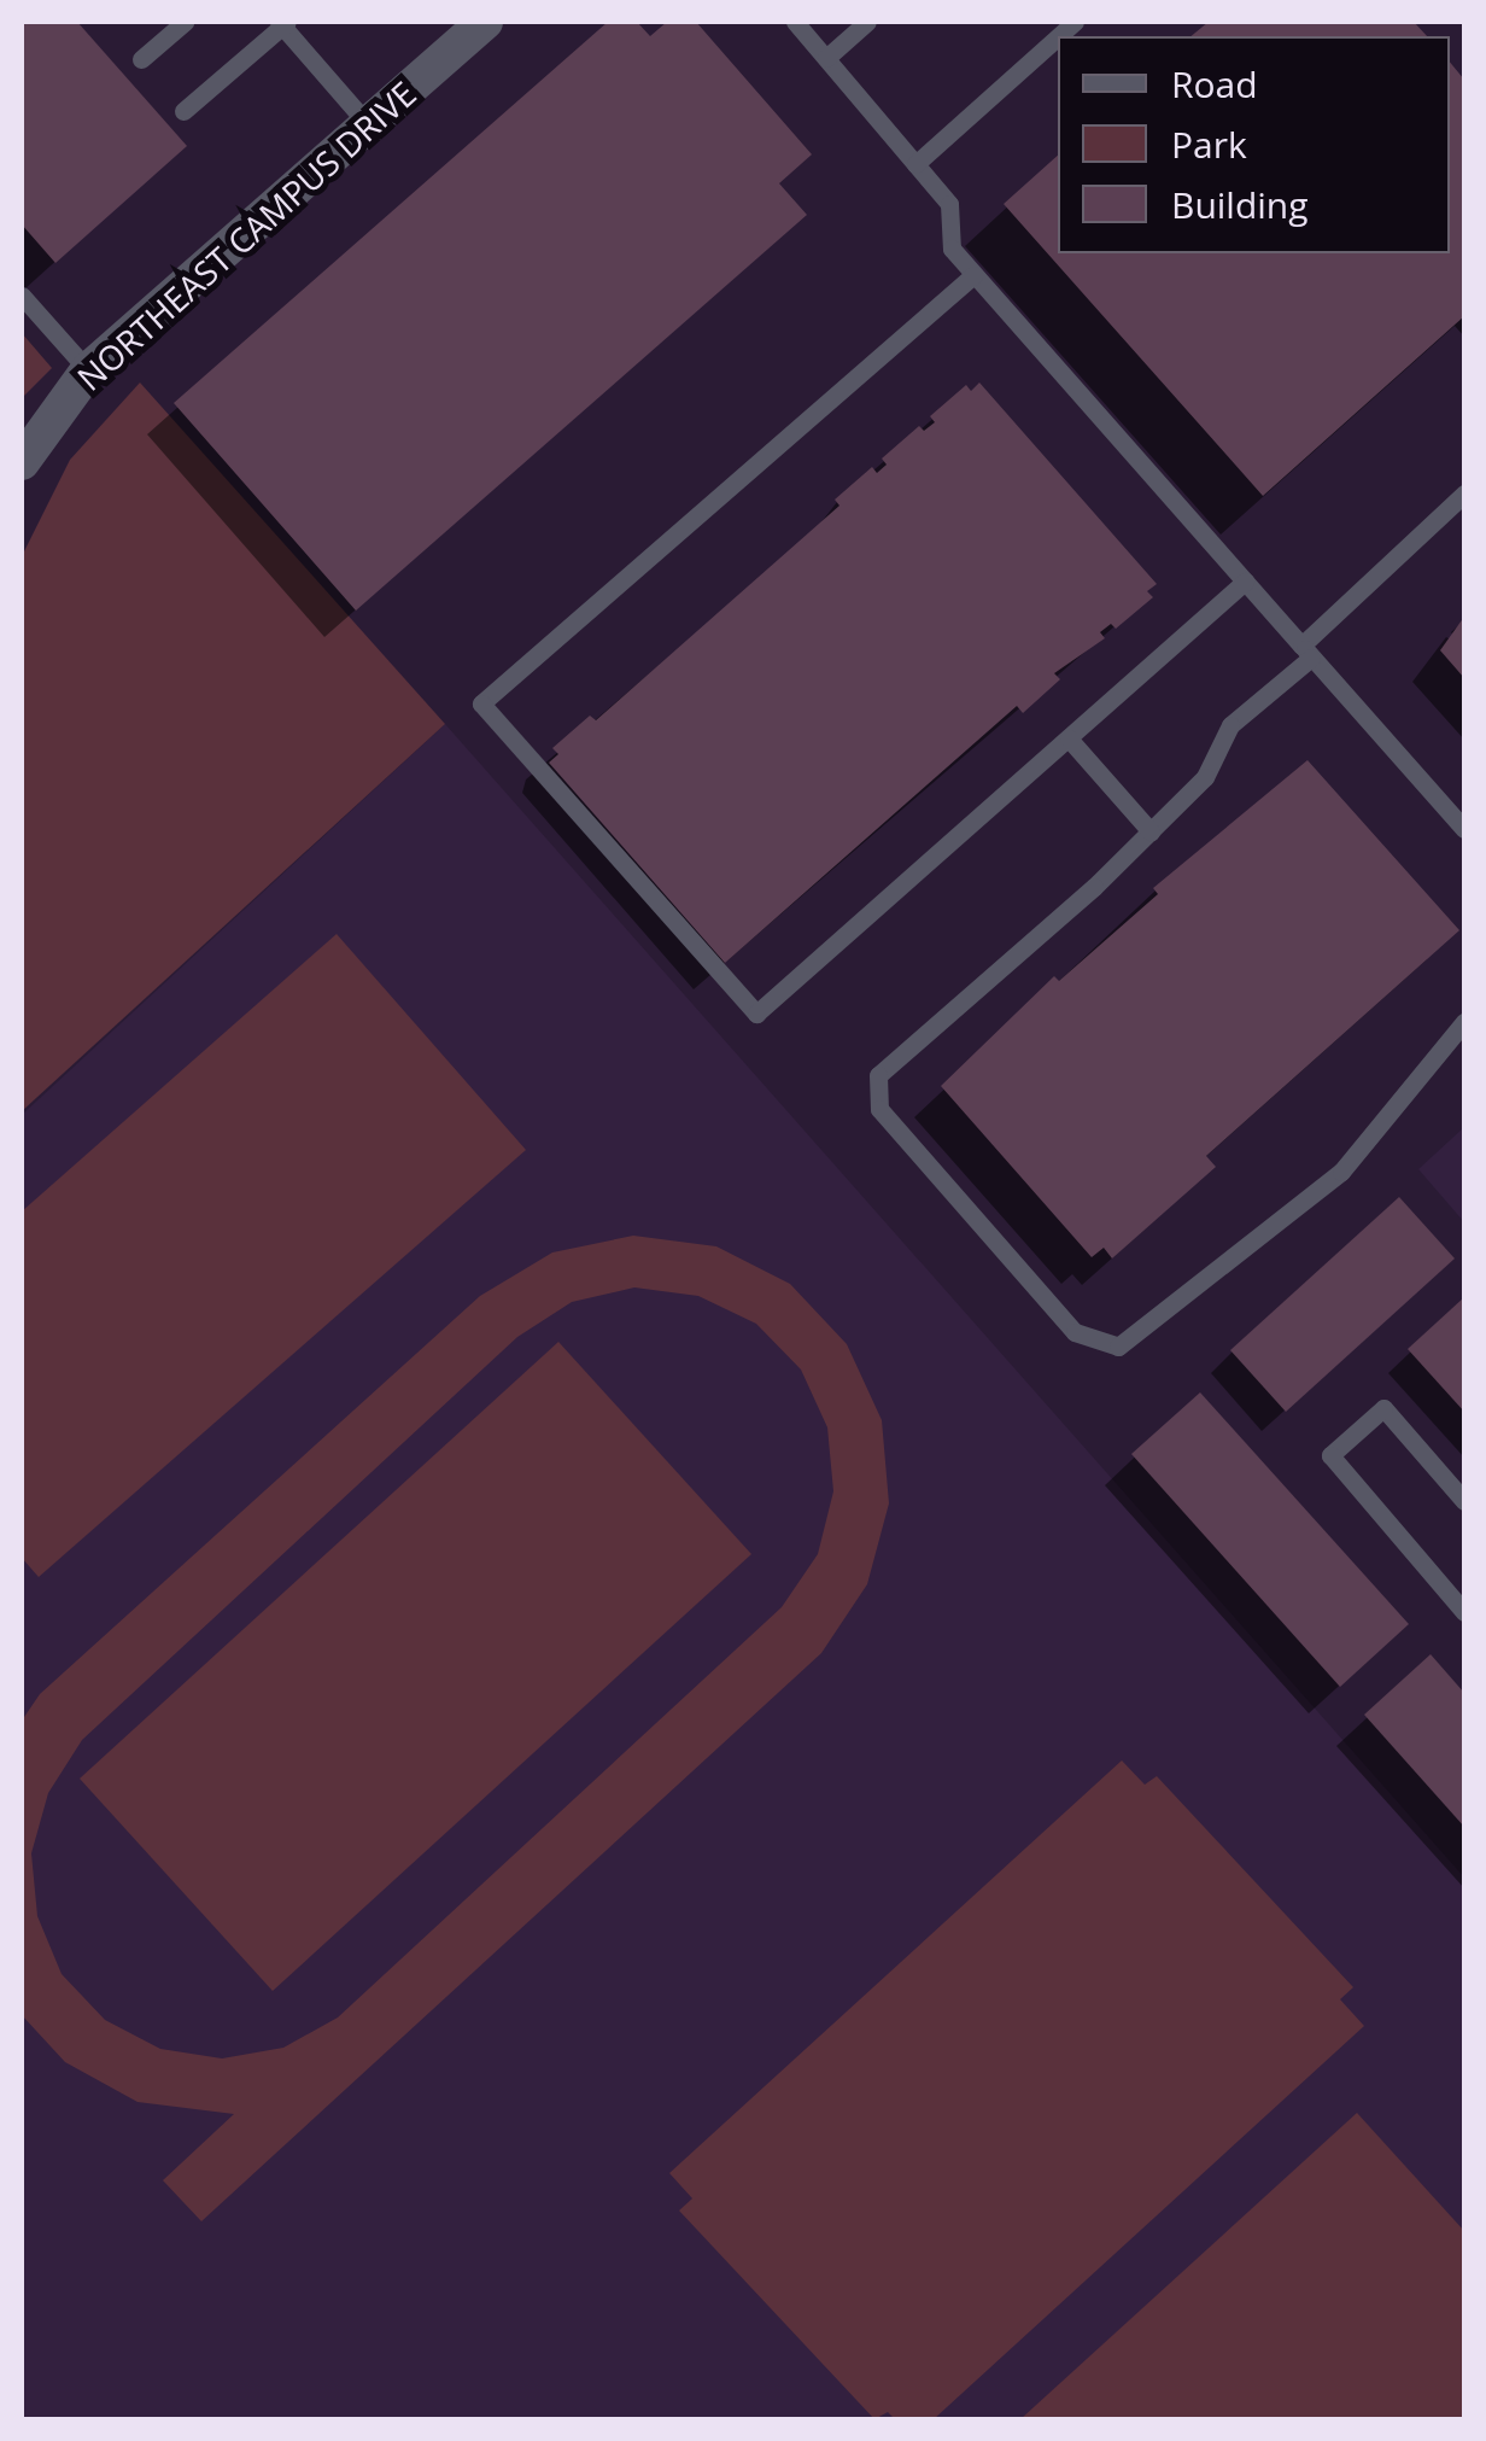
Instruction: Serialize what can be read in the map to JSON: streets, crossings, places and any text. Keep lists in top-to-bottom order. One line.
{"streets":{"street":["NORTHEAST CAMPUS DRIVE"]},"legend":["Road","Park","Building"]}
